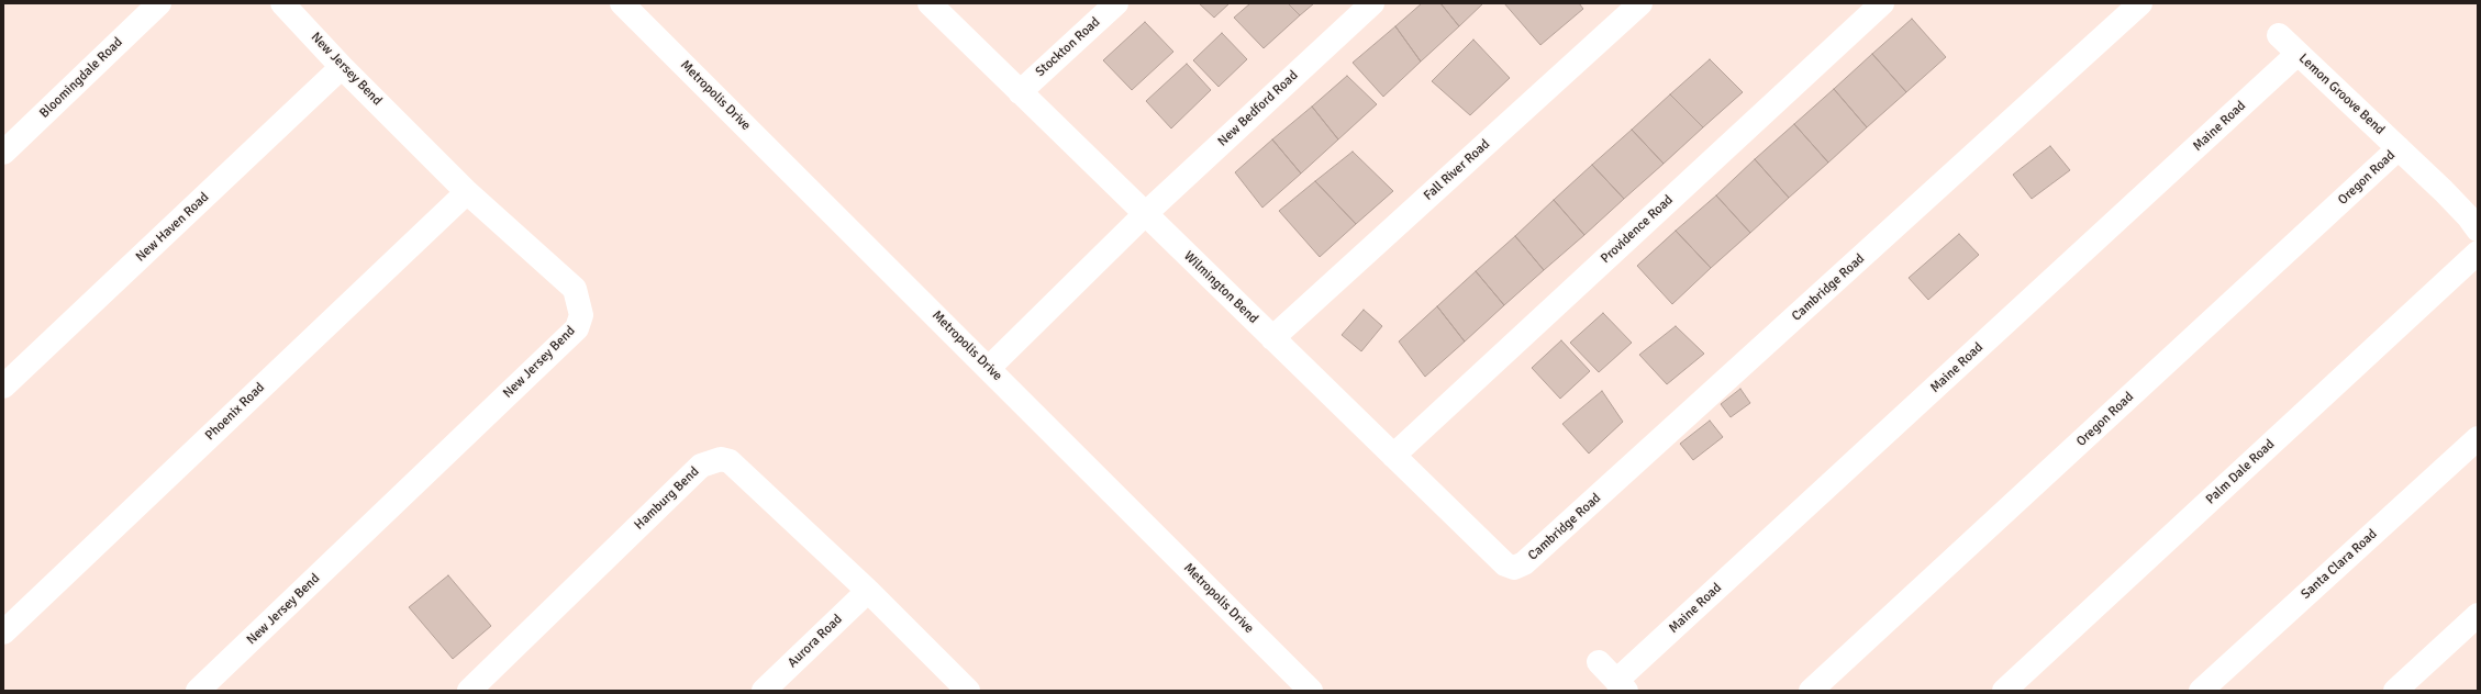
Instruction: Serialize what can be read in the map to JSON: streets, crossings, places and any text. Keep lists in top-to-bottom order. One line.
{"streets":{"street":["Stockton Road","New Jersey Bend","Bloomingdale Road","Lemon Groove Bend","Metropolis Drive","New Bedford Road","Maine Road","Fall River Road","Oregon Road","New Haven Road","Providence Road","Wilmington Bend","Cambridge Road","Phoenix Road","Palm Dale Road","Hamburg Bend","Santa Clara Road","Aurora Road"]},"crossings":[["Stockton Road","Wilmington Bend"],["New Jersey Bend","New Haven Road"],["New Jersey Bend","Phoenix Road"],["Lemon Groove Bend","Maine Road"],["Lemon Groove Bend","Oregon Road"],["Metropolis Drive","New Bedford Road"],["New Bedford Road","Wilmington Bend"],["Fall River Road","Wilmington Bend"],["Providence Road","Wilmington Bend"],["Wilmington Bend","Cambridge Road"],["Hamburg Bend","Aurora Road"]]}
